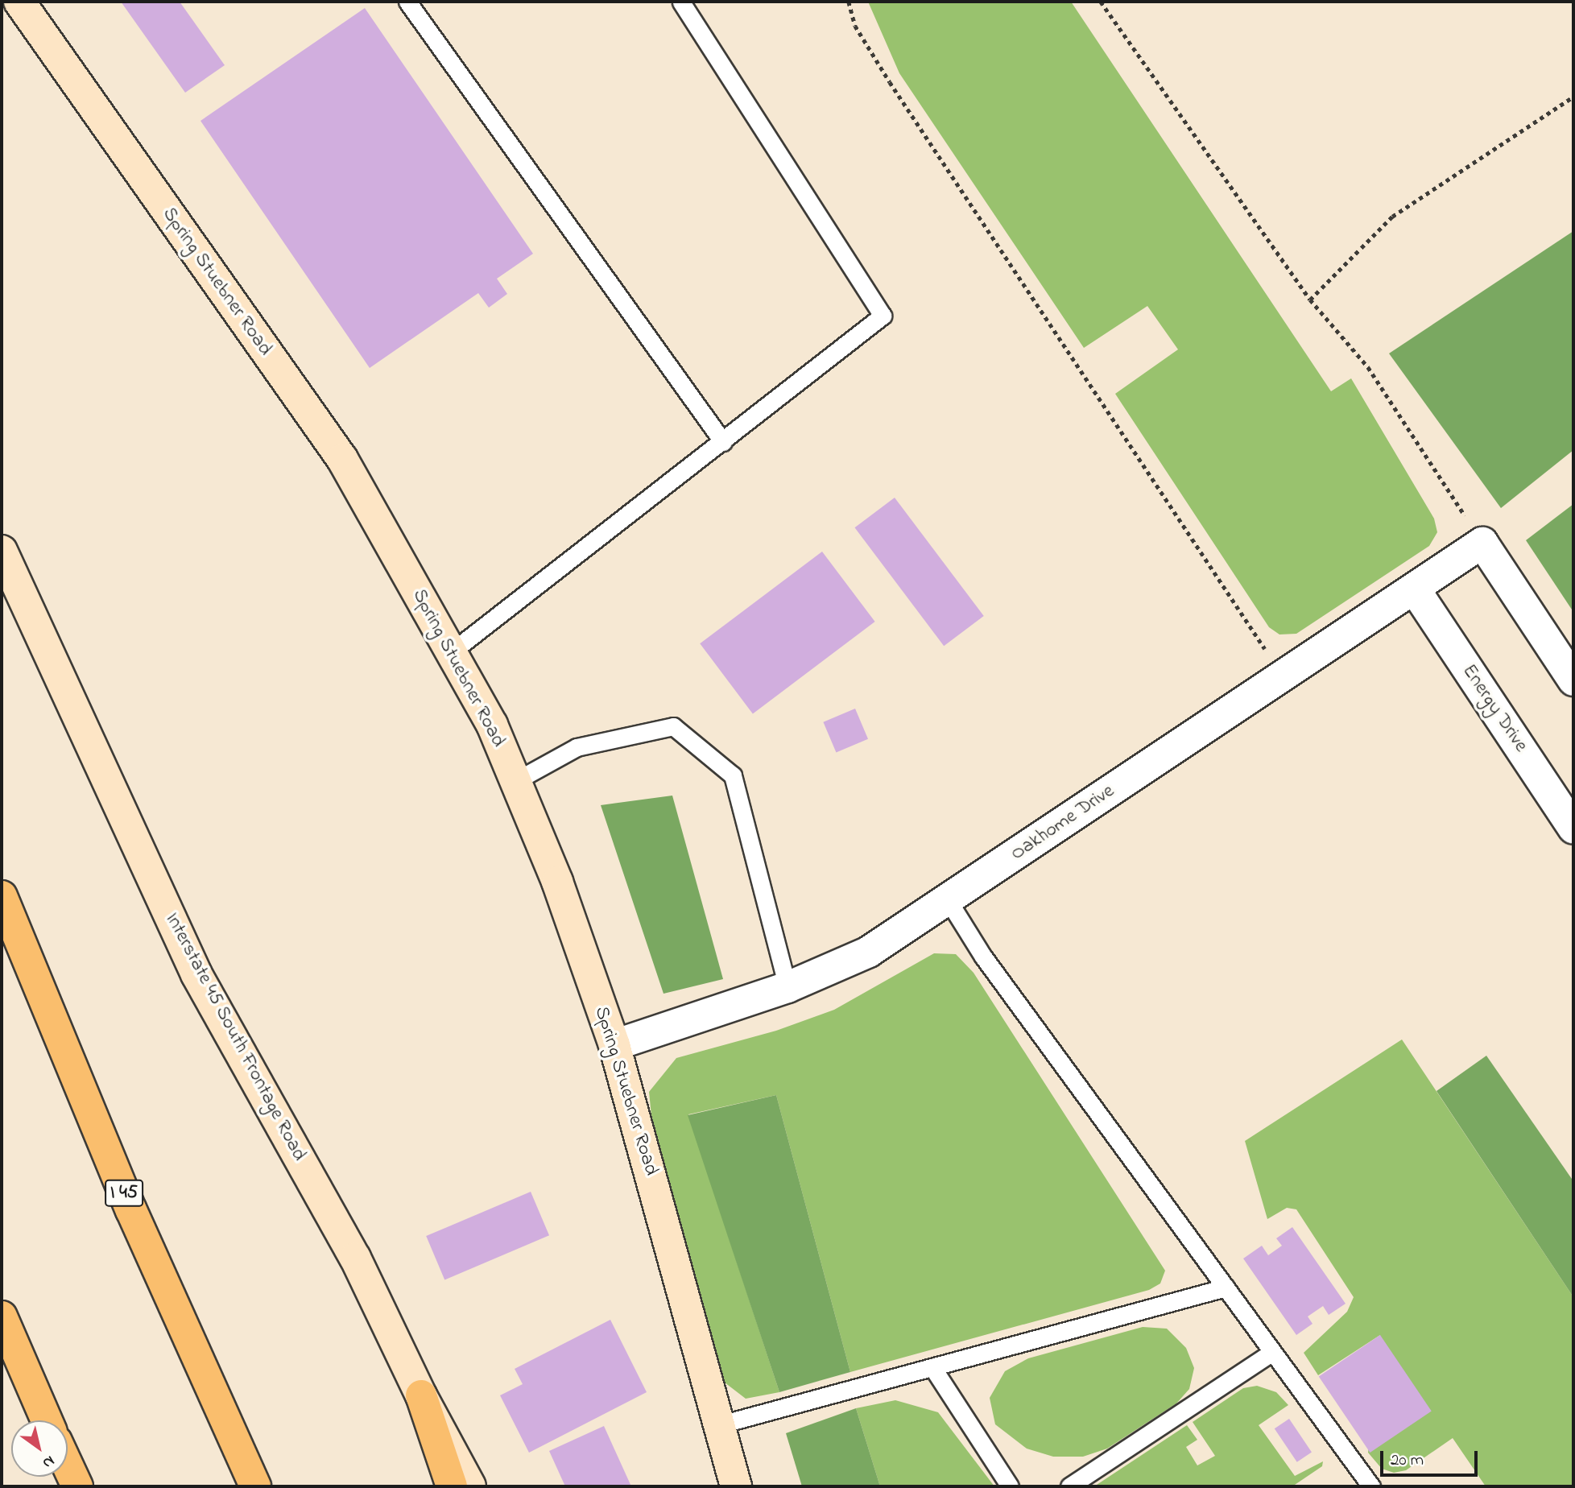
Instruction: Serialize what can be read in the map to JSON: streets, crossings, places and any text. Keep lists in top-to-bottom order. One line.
{"streets":{"highway":["I 45"],"main road":["Spring Stuebner Road","Interstate 45 South Frontage Road"],"street":["Energy Drive","Oakhome Drive"]},"crossings":[["Spring Stuebner Road","Oakhome Drive"],["Energy Drive","Oakhome Drive"]],"scale_bar":"20 m","north":"bottom right"}
